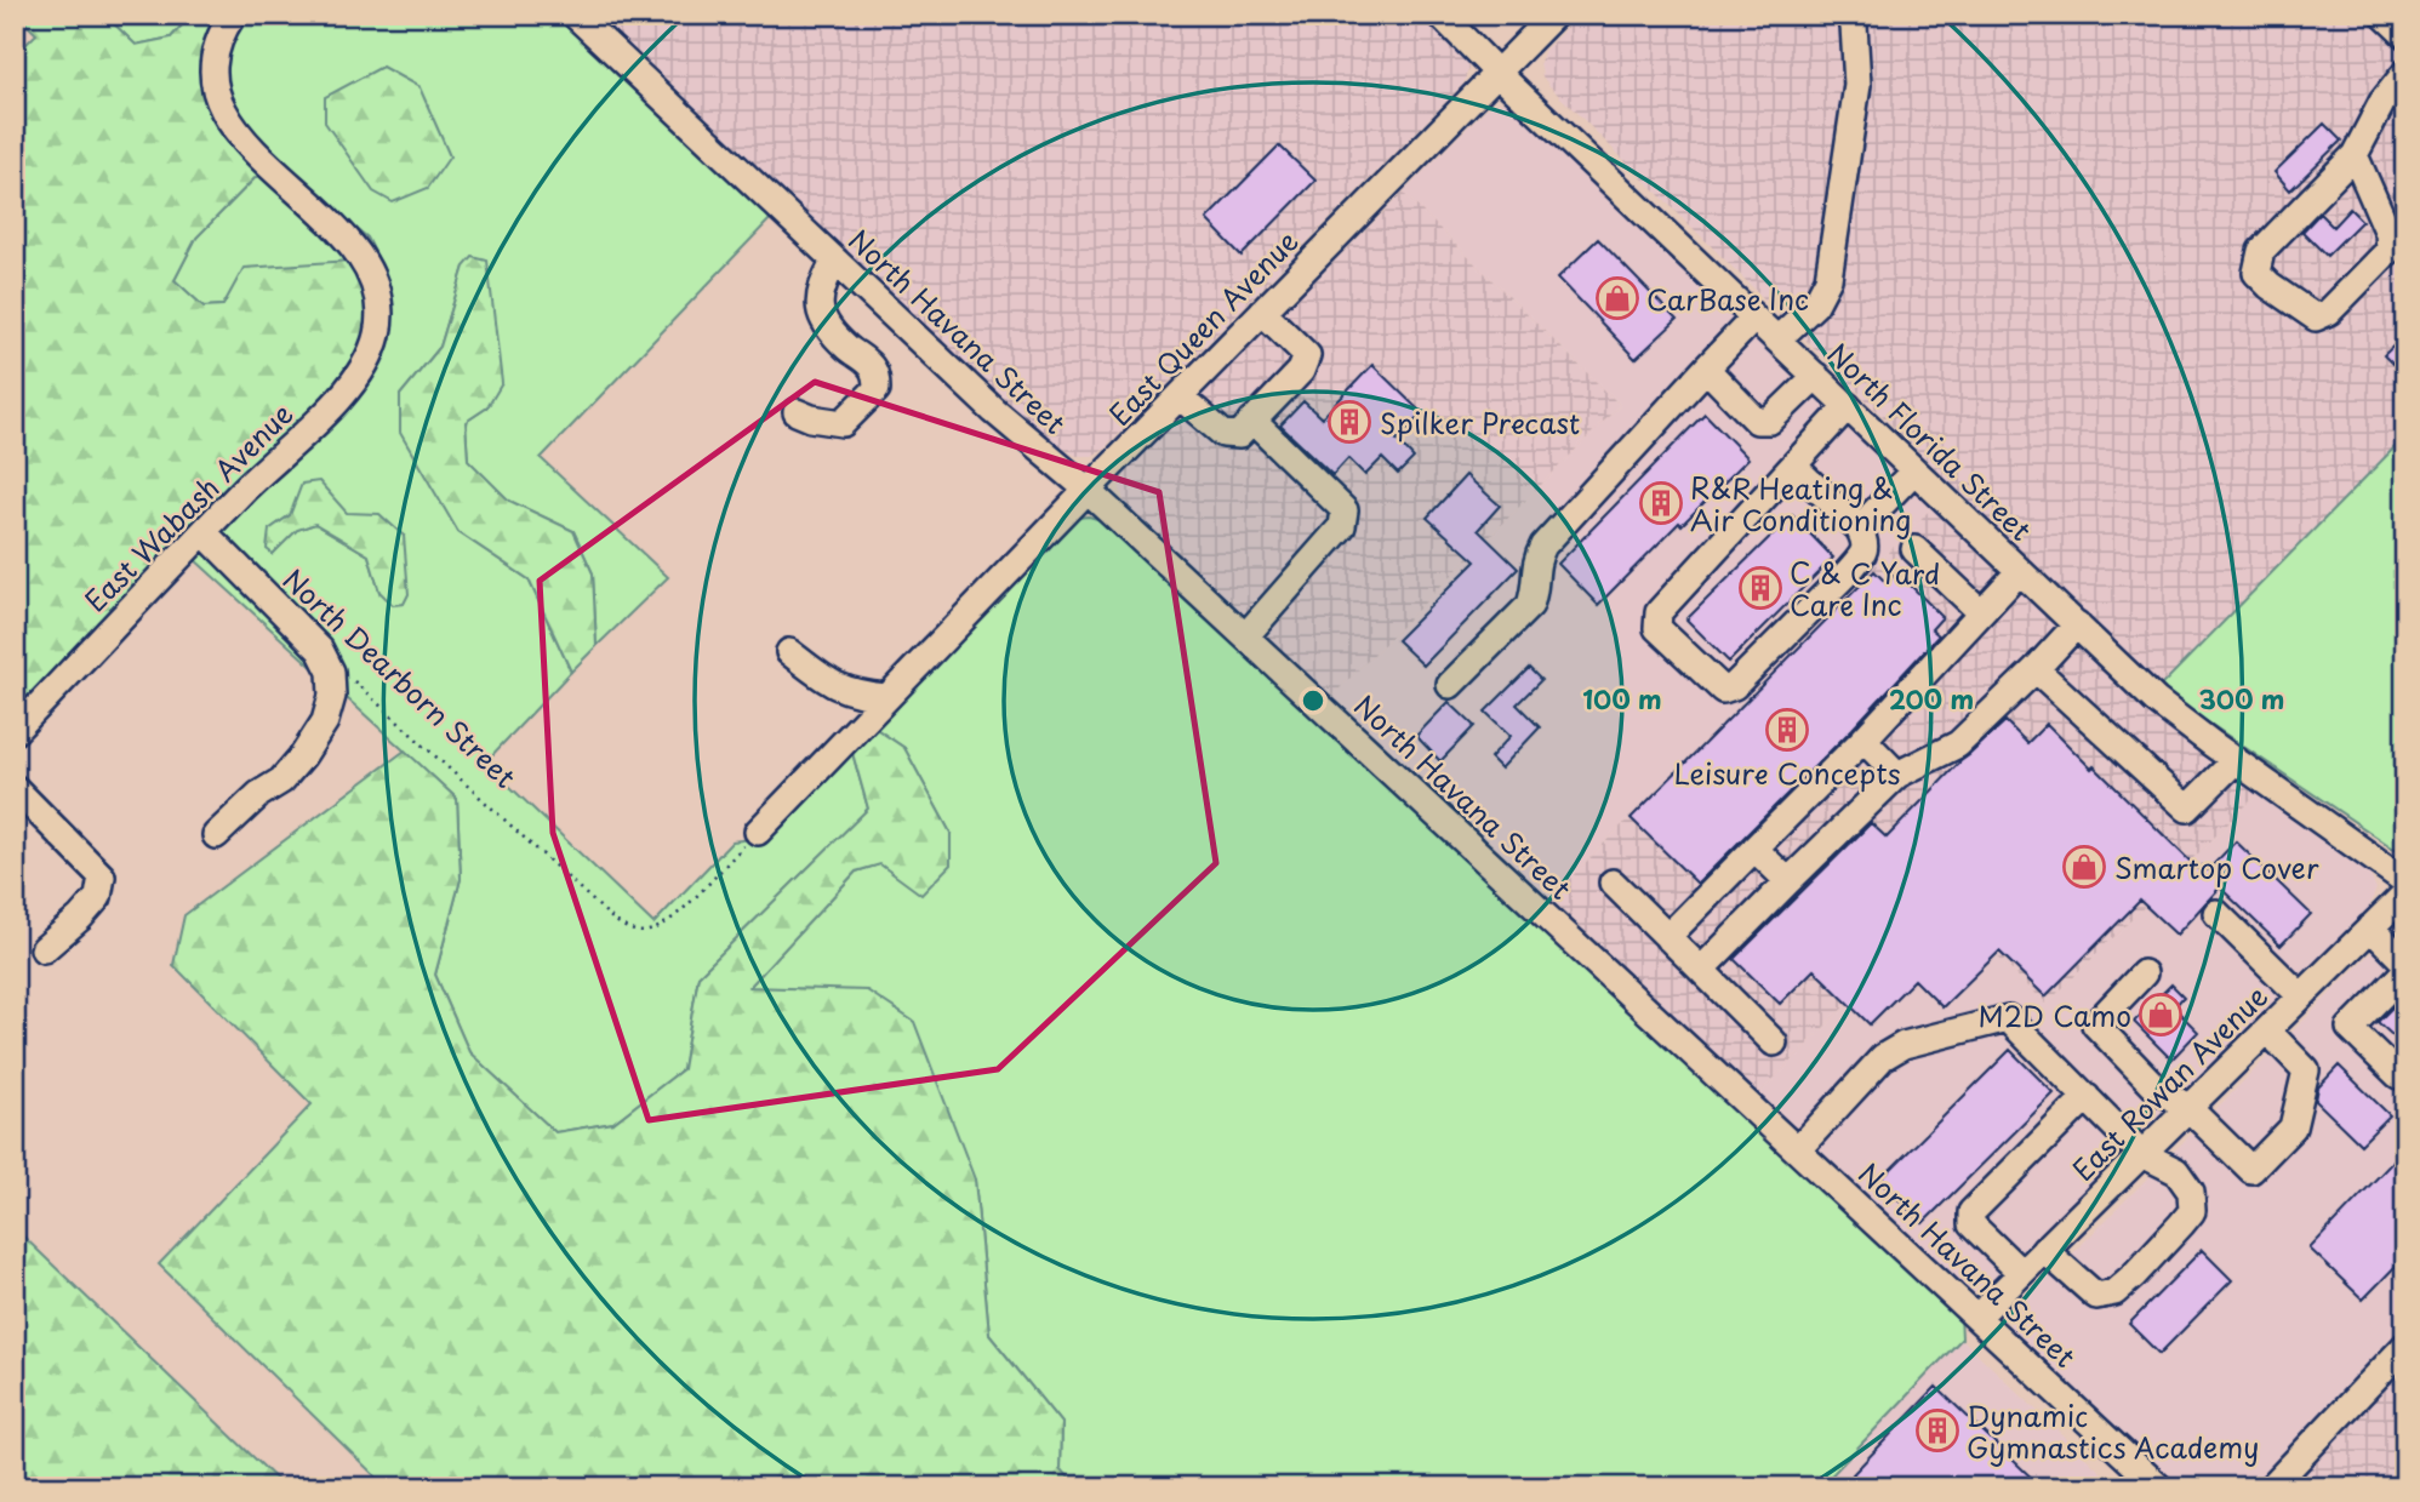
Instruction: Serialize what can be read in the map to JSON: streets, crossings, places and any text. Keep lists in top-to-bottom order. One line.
{"streets":{"street":["East Queen Avenue","North Havana Street","North Florida Street","East Wabash Avenue","North Dearborn Street","East Rowan Avenue"]},"crossings":[["East Queen Avenue","North Havana Street"],["East Queen Avenue","North Florida Street"],["East Queen Avenue","North Dearborn Street"],["North Havana Street","East Rowan Avenue"],["East Wabash Avenue","North Dearborn Street"]],"places":{"shop":["CarBase Inc","Smartop Cover","M2D Camo"],"building":["Spilker Precast","R&R Heating & Air Conditioning","C & C Yard Care Inc","Leisure Concepts","Dynamic Gymnastics Academy"]},"rings":["100 m","200 m","300 m"]}
